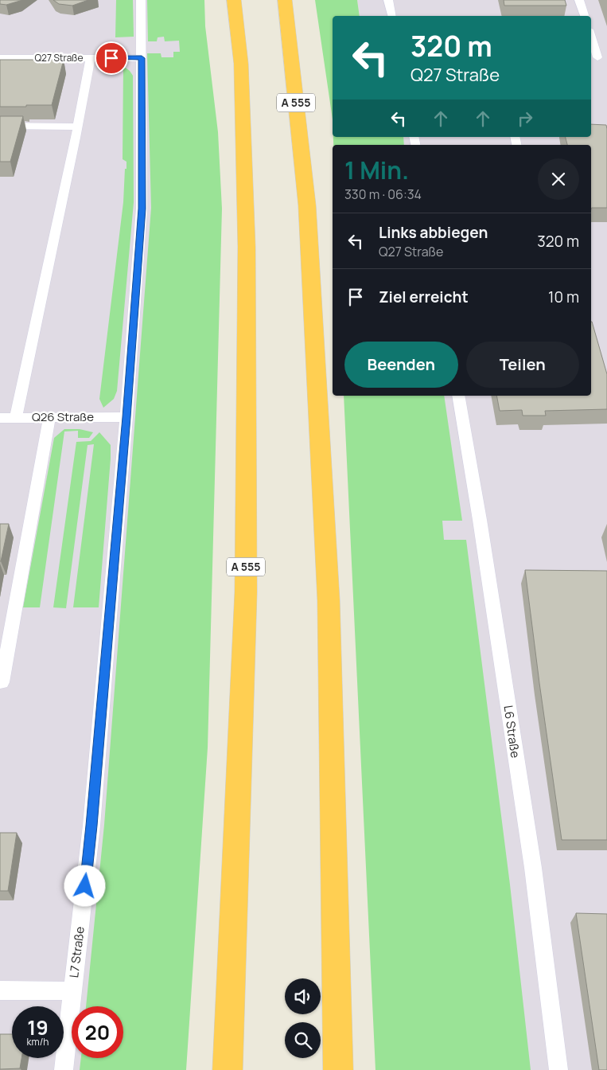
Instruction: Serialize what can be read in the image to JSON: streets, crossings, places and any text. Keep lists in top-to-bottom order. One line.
{"streets":{"highway":["A 555"],"lane":["Q27 Straße","Q26 Straße","L6 Straße","L7 Straße"]},"crossings":[["Q27 Straße","L7 Straße"],["Q26 Straße","L7 Straße"]],"page":{"turn":["320 m","Q27 Straße"],"heading":["1 Min.","330 m · 06:34"],"list":[{"name":"Links abbiegen","note":"Q27 Straße","value":"320 m"},{"name":"Ziel erreicht","value":"10 m"}],"buttons":["Beenden","Teilen"],"speed":"19 km/h","limit":"20"}}
